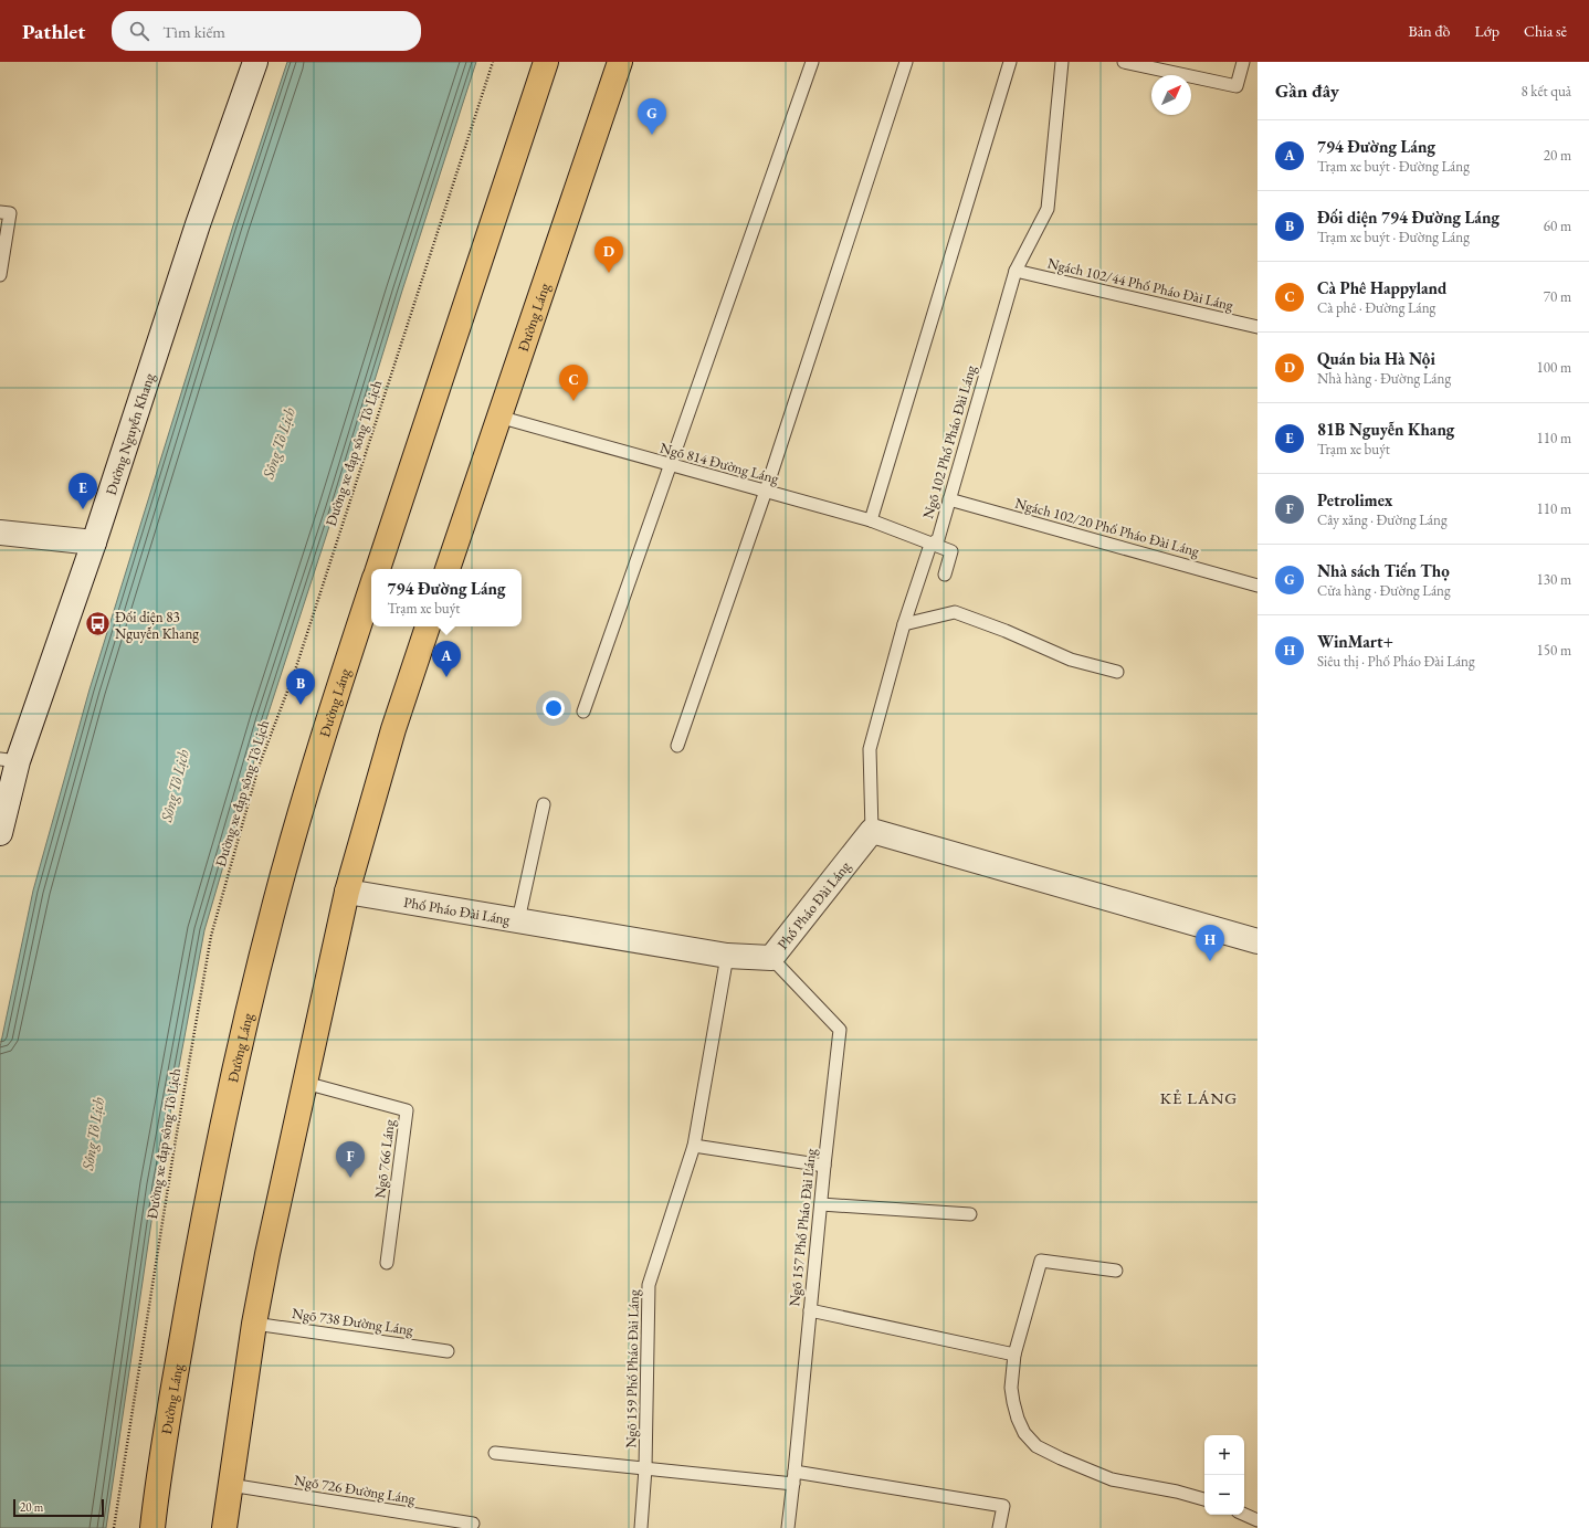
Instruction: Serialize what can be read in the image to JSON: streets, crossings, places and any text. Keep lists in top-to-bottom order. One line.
{"streets":{"main road":["Đường Láng"],"street":["Đường Nguyễn Khang","Phố Pháo Đài Láng"],"lane":["Ngách 102/44 Phố Pháo Đài Láng","Ngõ 102 Phố Pháo Đài Láng","Ngõ 814 Đường Láng","Ngách 102/20 Phố Pháo Đài Láng","Ngõ 766 Láng","Ngõ 157 Phố Pháo Đài Láng","Ngõ 738 Đường Láng","Ngõ 159 Phố Pháo Đài Láng","Ngõ 726 Đường Láng"],"path":["Đường xe đạp sông Tô Lịch"]},"crossings":[["Ngách 102/44 Phố Pháo Đài Láng","Ngõ 102 Phố Pháo Đài Láng"],["Đường Láng","Ngõ 814 Đường Láng"],["Ngõ 102 Phố Pháo Đài Láng","Ngõ 814 Đường Láng"],["Ngõ 102 Phố Pháo Đài Láng","Ngách 102/20 Phố Pháo Đài Láng"],["Ngõ 102 Phố Pháo Đài Láng","Phố Pháo Đài Láng"],["Phố Pháo Đài Láng","Ngõ 157 Phố Pháo Đài Láng"],["Phố Pháo Đài Láng","Ngõ 159 Phố Pháo Đài Láng"]],"districts":["KẺ LÁNG"],"water":["Sông Tô Lịch"],"places":{"bus stop":["Đối diện 83 Nguyễn Khang"]},"scale_bar":"20 m","north":"top right","page":{"header":"Pathlet","search":"Tìm kiếm","nav":["Bản đồ","Lớp","Chia sẻ"],"heading":["Gần đây","8 kết quả"],"pins":["G","D","C","E","A","B","H","F"],"list":[{"mark":"A","name":"794 Đường Láng","note":"Trạm xe buýt · Đường Láng","value":"20 m"},{"mark":"B","name":"Đối diện 794 Đường Láng","note":"Trạm xe buýt · Đường Láng","value":"60 m"},{"mark":"C","name":"Cà Phê Happyland","note":"Cà phê · Đường Láng","value":"70 m"},{"mark":"D","name":"Quán bia Hà Nội","note":"Nhà hàng · Đường Láng","value":"100 m"},{"mark":"E","name":"81B Nguyễn Khang","note":"Trạm xe buýt","value":"110 m"},{"mark":"F","name":"Petrolimex","note":"Cây xăng · Đường Láng","value":"110 m"},{"mark":"G","name":"Nhà sách Tiến Thọ","note":"Cửa hàng · Đường Láng","value":"130 m"},{"mark":"H","name":"WinMart+","note":"Siêu thị · Phố Pháo Đài Láng","value":"150 m"}],"popup":["794 Đường Láng","Trạm xe buýt"],"map_buttons":["+","−"],"scale":"20 m"}}
